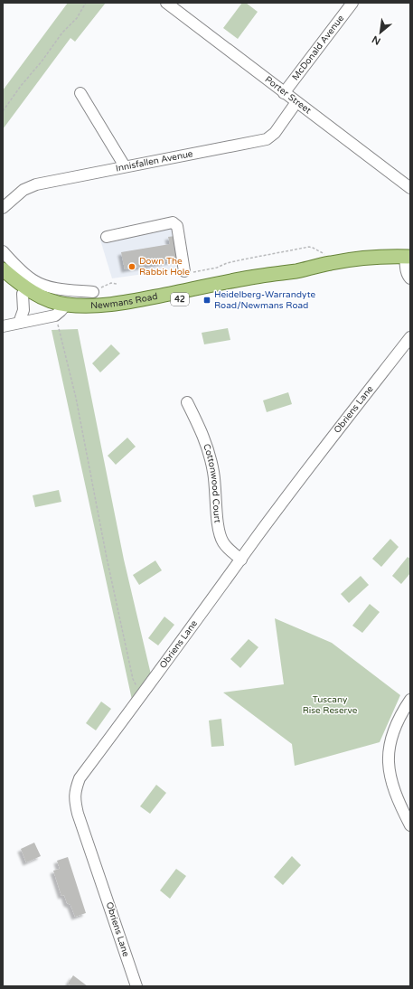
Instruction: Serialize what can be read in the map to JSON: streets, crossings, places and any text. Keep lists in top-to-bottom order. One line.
{"streets":{"main road":["42","Newmans Road"],"street":["McDonald Avenue","Porter Street","Innisfallen Avenue","Obriens Lane","Cottonwood Court"]},"crossings":[["McDonald Avenue","Porter Street"],["Porter Street","Innisfallen Avenue"],["42","Newmans Road"],["Obriens Lane","Cottonwood Court"]],"parks":["Tuscany Rise Reserve"],"places":{"other":["Down The Rabbit Hole"],"transit":["Heidelberg-Warrandyte Road/Newmans Road"]},"north":"bottom left"}
